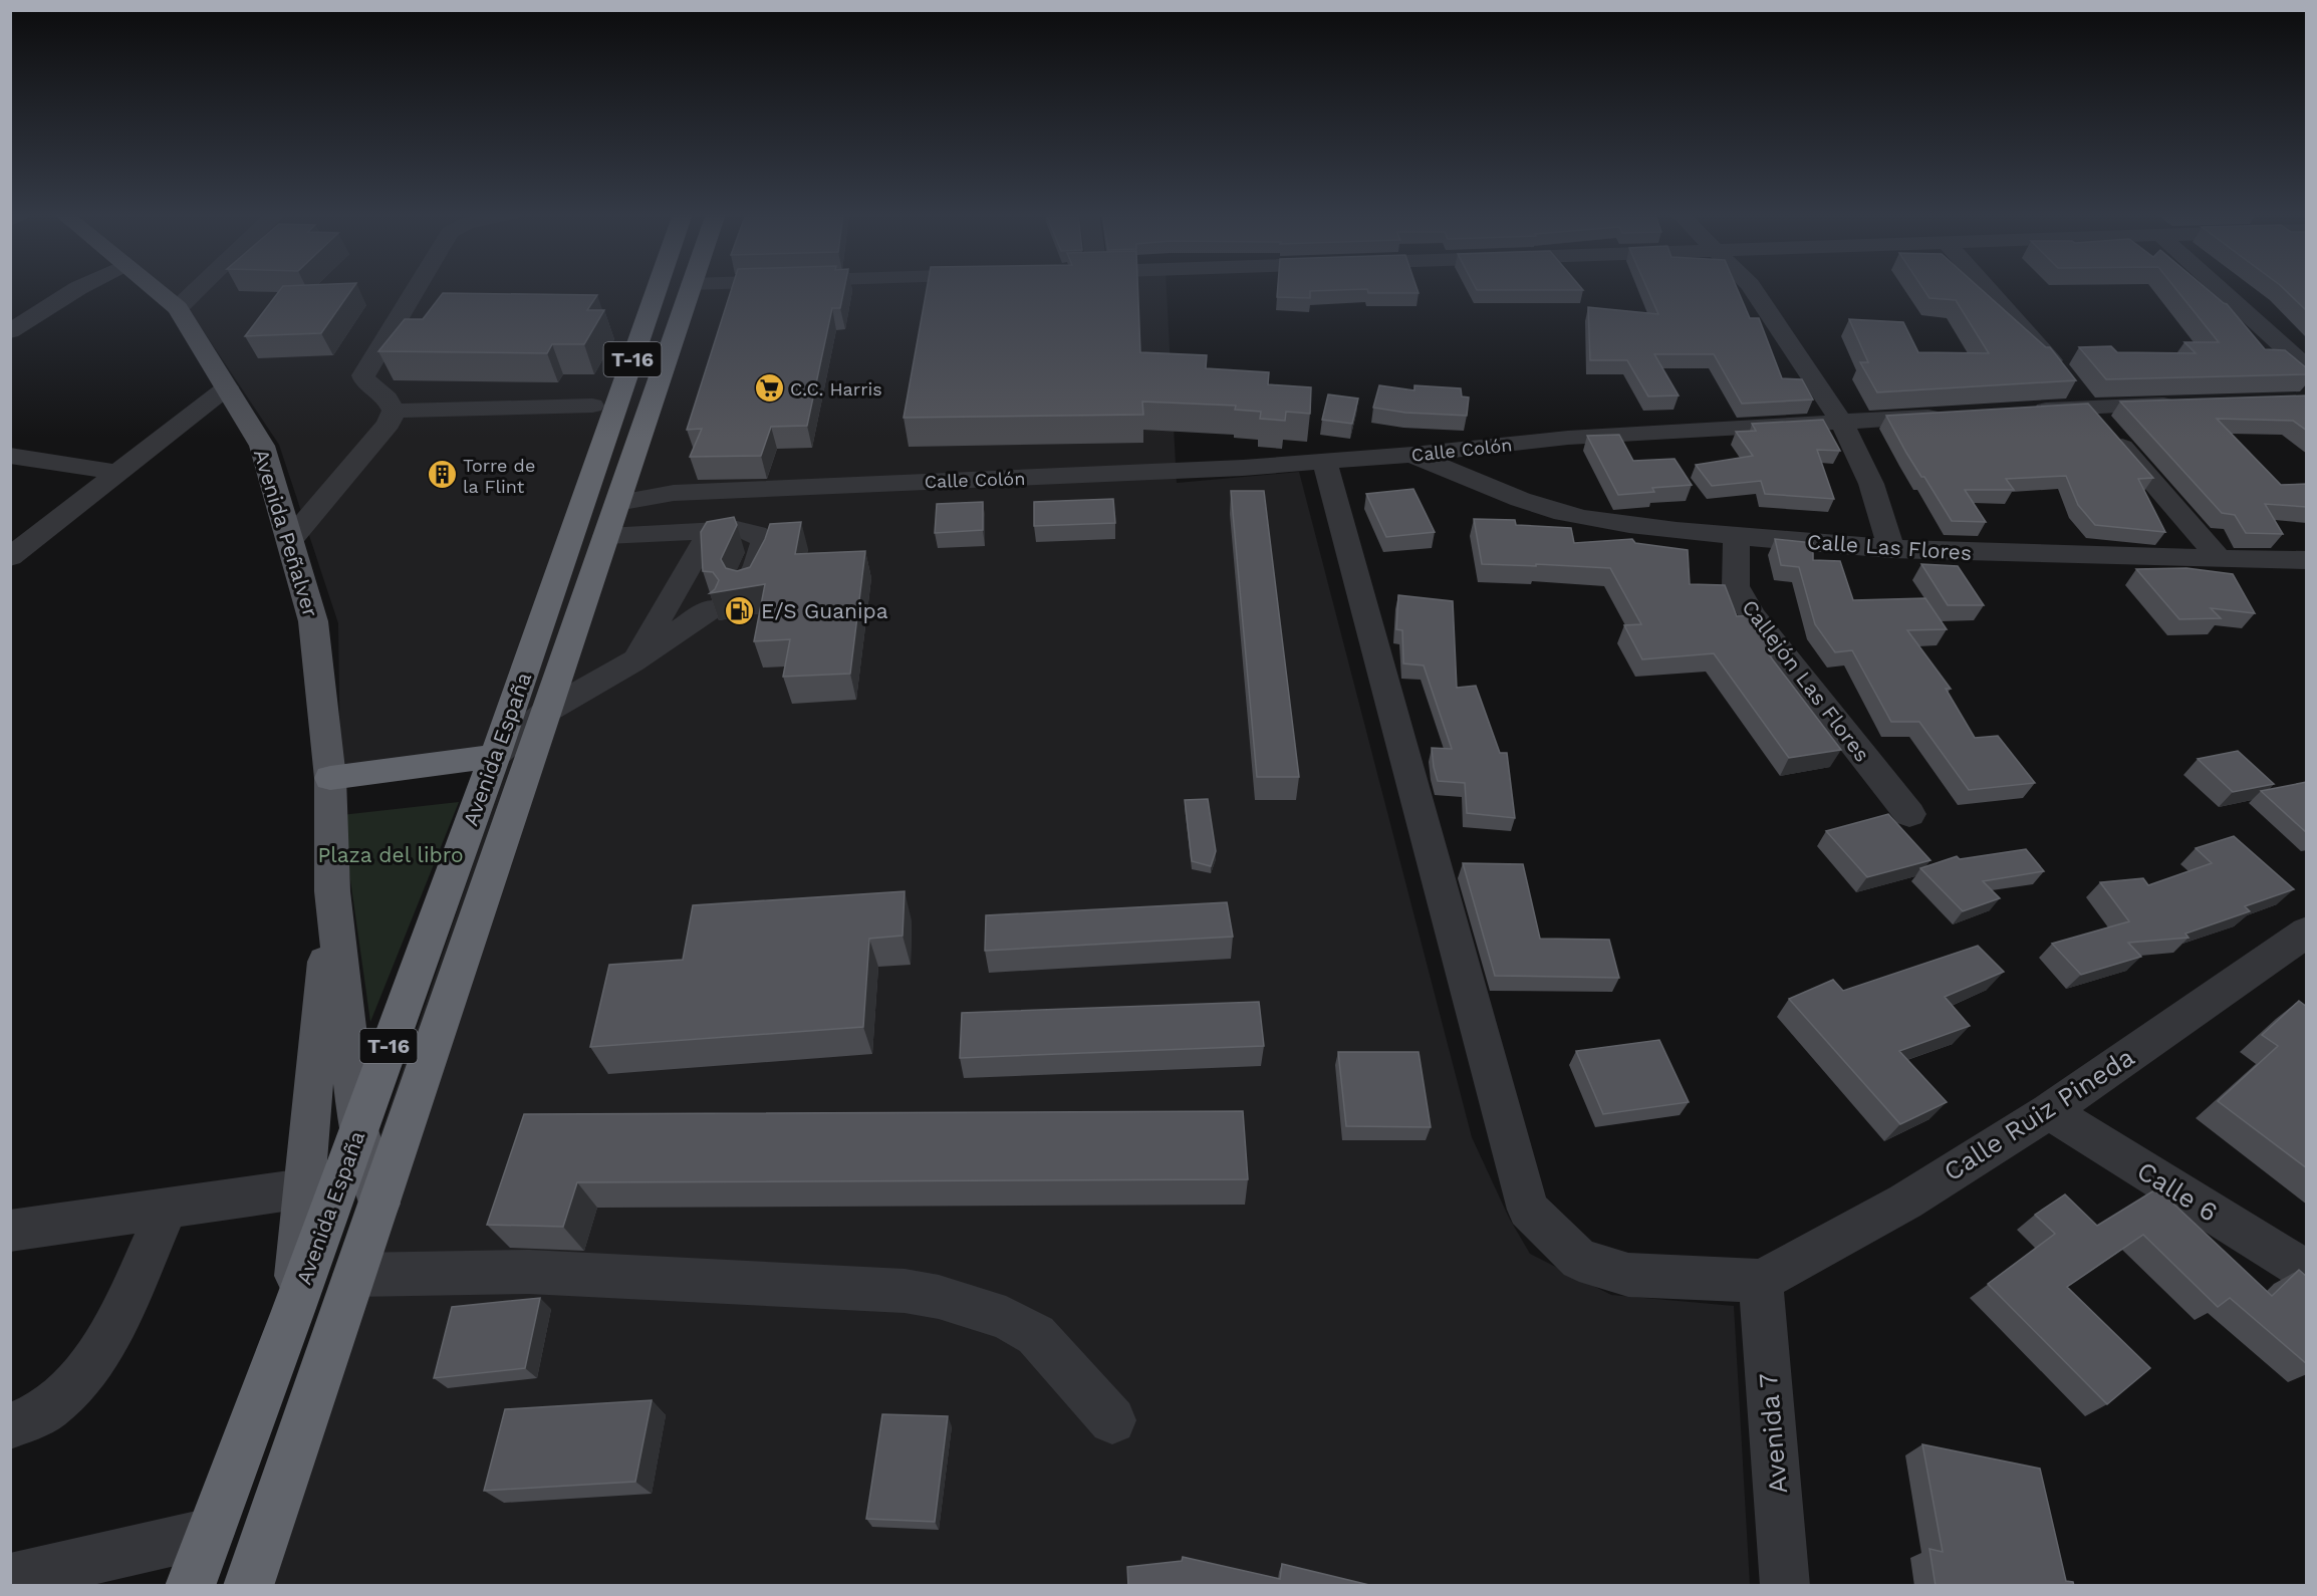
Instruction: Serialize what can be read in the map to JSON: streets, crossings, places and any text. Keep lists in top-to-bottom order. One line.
{"streets":{"highway":["T-16","Avenida España"],"main road":["Avenida Peñalver"],"street":["Calle Colón","Calle Las Flores","Callejón Las Flores","Calle Ruiz Pineda","Calle 6","Avenida 7"]},"crossings":[["T-16","Avenida Peñalver"],["T-16","Avenida España"],["Calle Colón","Calle Las Flores"],["Calle Colón","Avenida España"],["Calle Las Flores","Callejón Las Flores"],["Calle Ruiz Pineda","Calle 6"],["Calle Ruiz Pineda","Avenida 7"]],"parks":["Plaza del libro"],"places":{"supermarket":["C.C. Harris"],"building":["Torre de la Flint"],"fuel station":["E/S Guanipa"]}}
